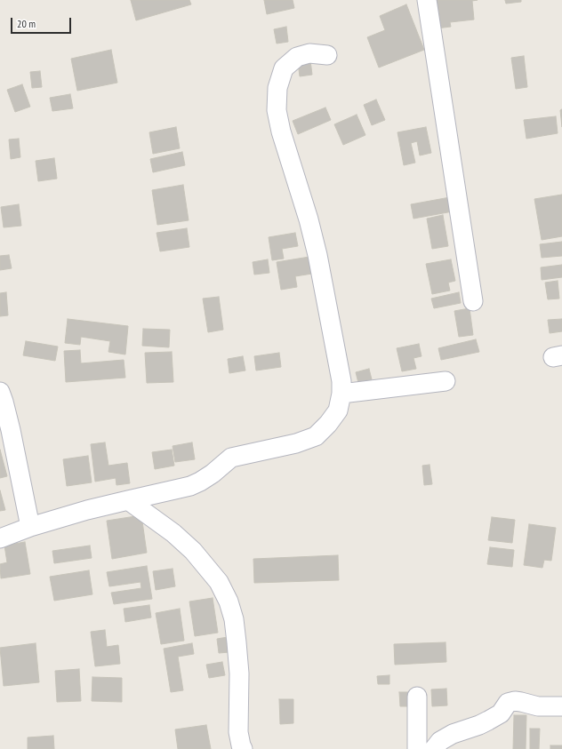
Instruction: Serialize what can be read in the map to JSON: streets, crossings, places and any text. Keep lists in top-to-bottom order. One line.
{"scale_bar":"20 m"}
